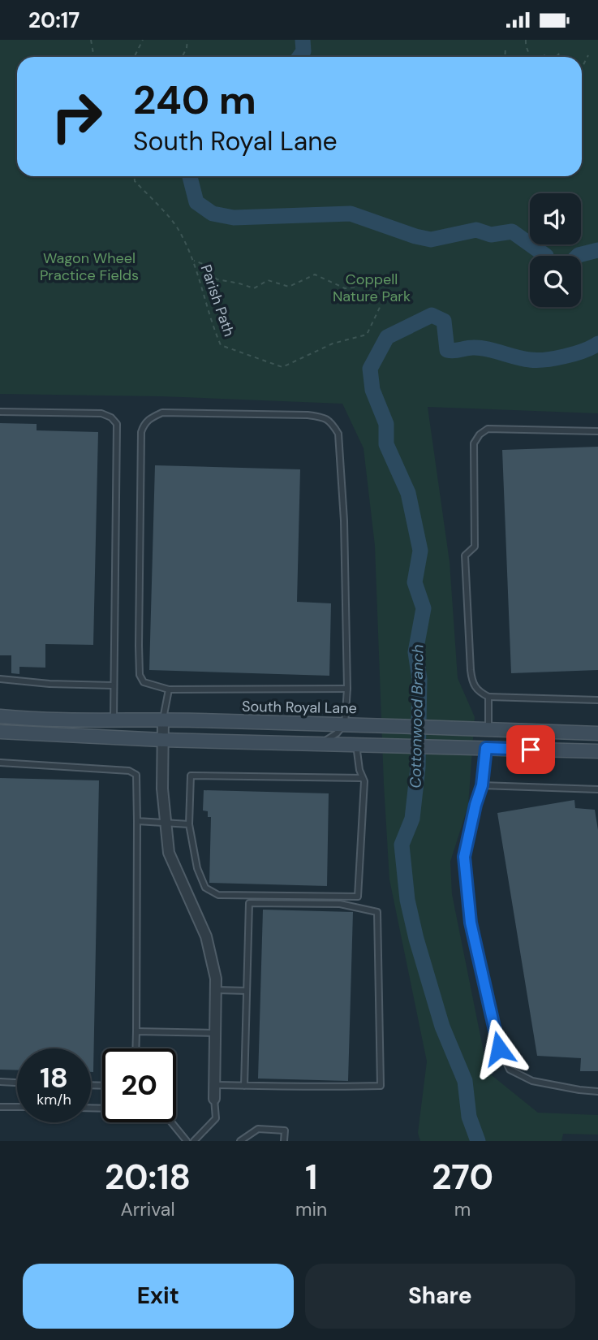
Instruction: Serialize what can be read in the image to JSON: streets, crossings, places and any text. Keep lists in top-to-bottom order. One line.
{"streets":{"main road":["South Royal Lane"],"path":["Parish Path"]},"water":["Cottonwood Branch"],"parks":["Wagon Wheel Practice Fields","Coppell Nature Park"],"page":{"status":"20:17","turn":["240 m","South Royal Lane"],"speed":"18 km/h","limit":"20","eta":["20:18","Arrival","1","min","270","m"],"buttons":["Exit","Share"]}}
